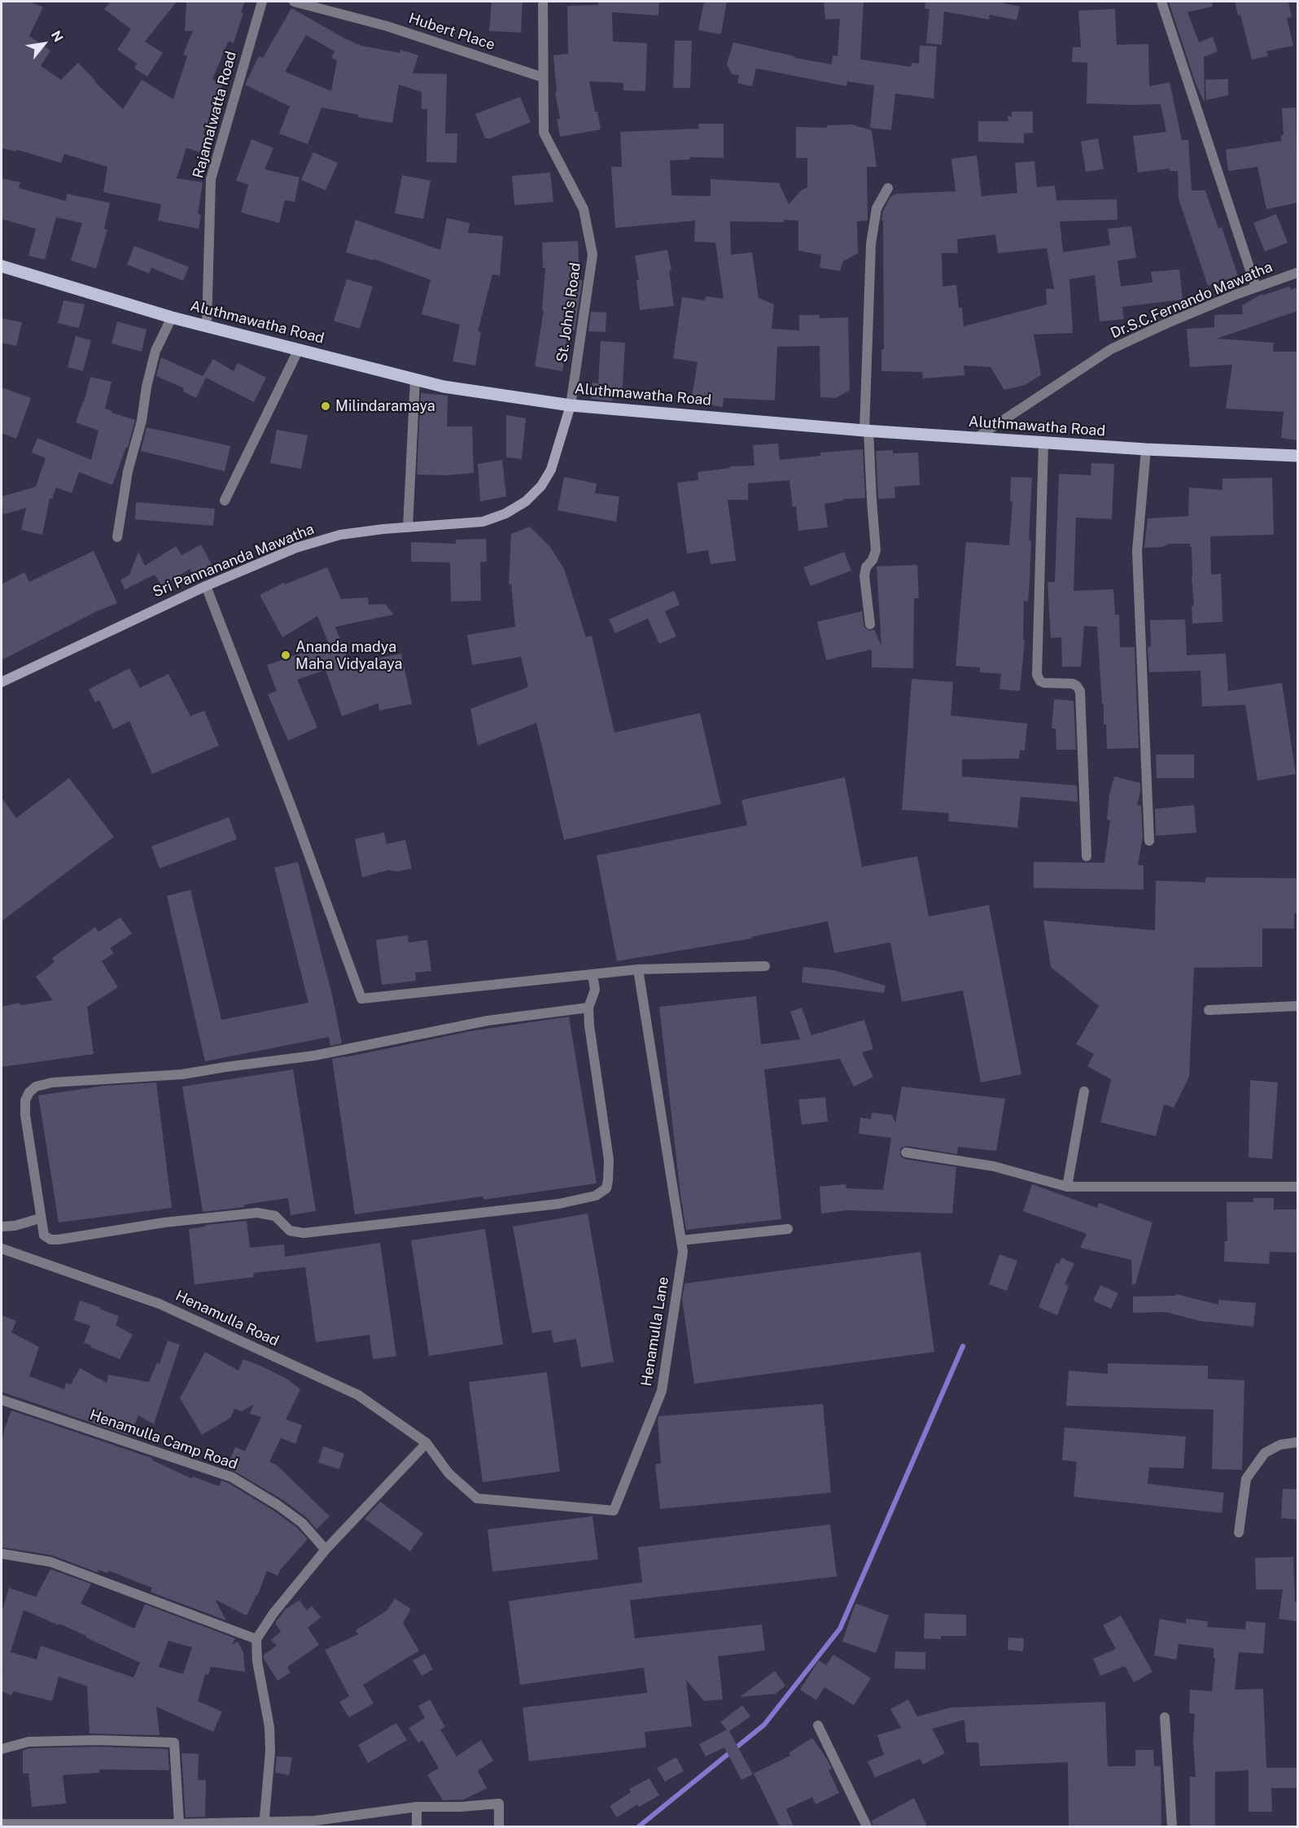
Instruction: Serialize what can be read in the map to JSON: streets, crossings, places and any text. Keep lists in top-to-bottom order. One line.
{"streets":{"main road":["Aluthmawatha Road","Sri Pannananda Mawatha"],"street":["Hubert Place","Rajamalwatta Road","Dr.S.C.Fernando Mawatha","St. John's Road","Henamulla Road","Henamulla Lane","Henamulla Camp Road"]},"crossings":[["Hubert Place","St. John's Road"],["Rajamalwatta Road","Aluthmawatha Road"],["Dr.S.C.Fernando Mawatha","Aluthmawatha Road"],["St. John's Road","Aluthmawatha Road"],["St. John's Road","Sri Pannananda Mawatha"],["Aluthmawatha Road","Sri Pannananda Mawatha"],["Henamulla Road","Henamulla Lane"]],"places":["Milindaramaya","Ananda madya Maha Vidyalaya"],"north":"top right"}
